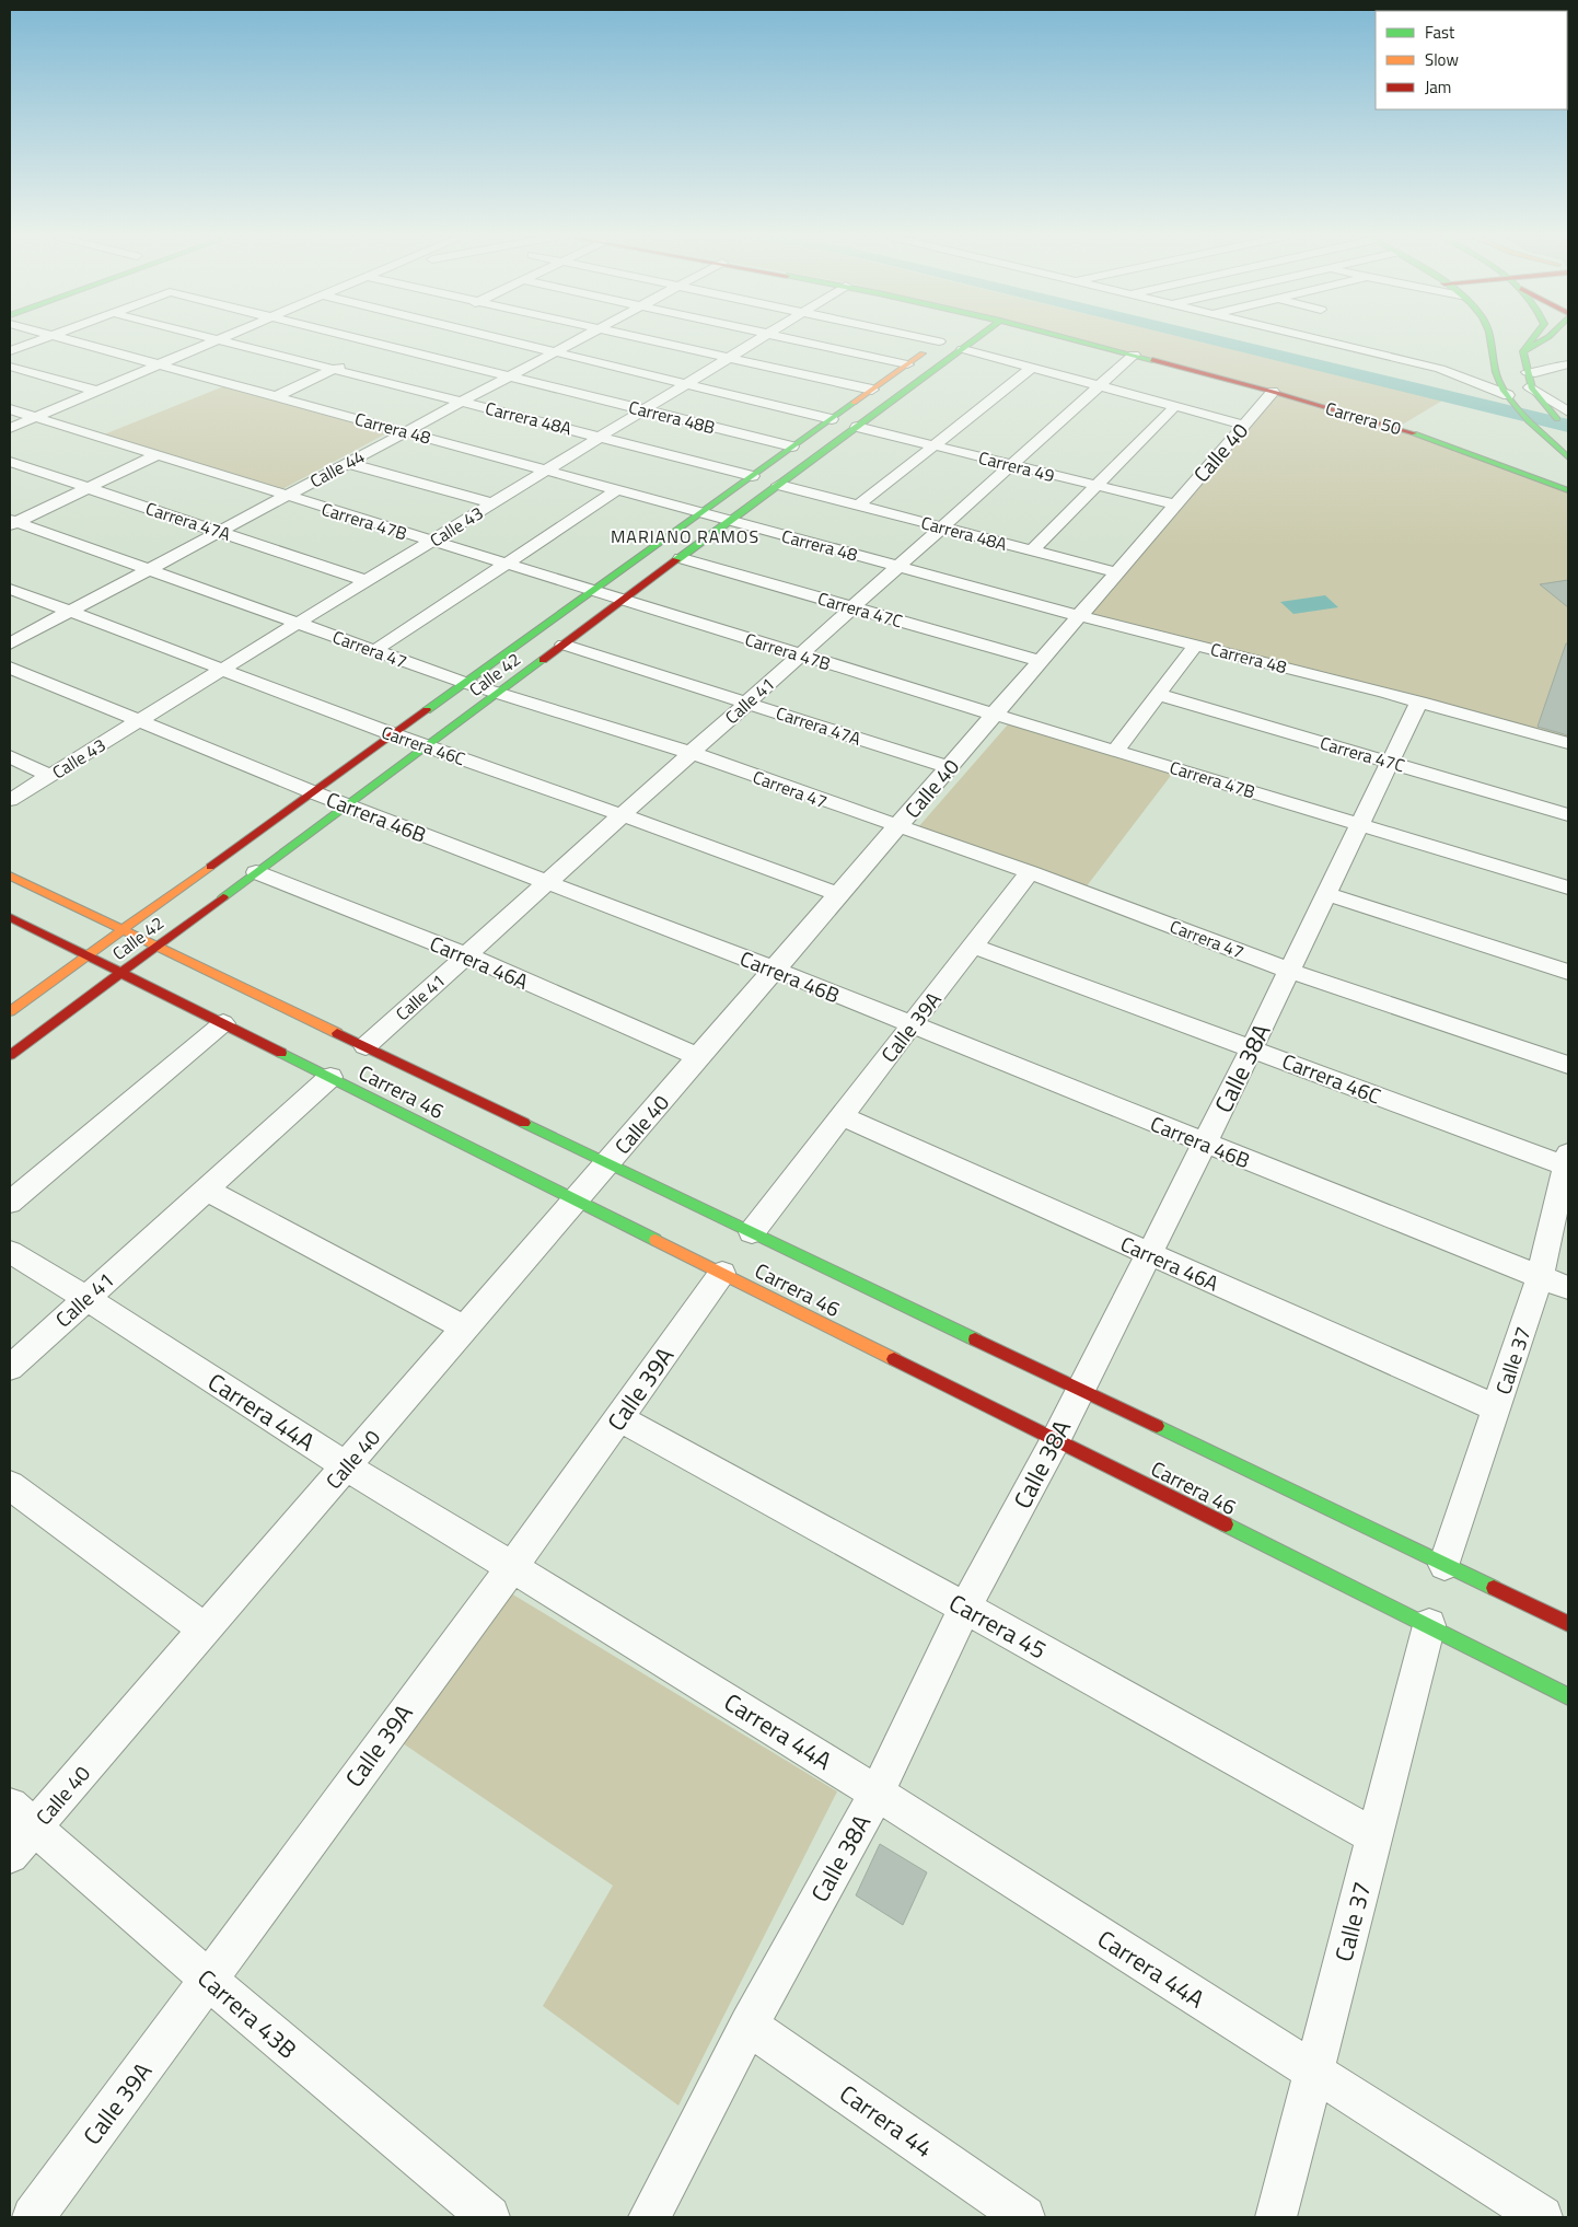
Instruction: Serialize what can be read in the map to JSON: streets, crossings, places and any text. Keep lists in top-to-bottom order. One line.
{"streets":{"main road":["Carrera 50","Calle 42","Carrera 46"],"street":["Carrera 48B","Carrera 48A","Carrera 48","Calle 40","Carrera 49","Calle 44","Carrera 47A","Carrera 47B","Calle 43","Carrera 47C","Carrera 47","Calle 41","Carrera 46C","Carrera 46B","Carrera 46A","Calle 39A","Calle 38A","Calle 37","Carrera 44A","Carrera 45","Carrera 43B","Carrera 44"]},"crossings":[["Carrera 48B","Calle 44"],["Carrera 48B","Calle 43"],["Carrera 48B","Calle 42"],["Carrera 48A","Calle 40"],["Carrera 48A","Calle 44"],["Carrera 48A","Calle 43"],["Carrera 48A","Calle 42"],["Carrera 48A","Calle 41"],["Carrera 50","Calle 40"],["Carrera 50","Calle 41"],["Carrera 48","Calle 40"],["Carrera 48","Calle 44"],["Carrera 48","Calle 43"],["Carrera 48","Calle 42"],["Carrera 48","Calle 41"],["Carrera 48","Calle 38A"],["Calle 40","Carrera 49"],["Calle 40","Carrera 47A"],["Calle 40","Carrera 47B"],["Calle 40","Carrera 47C"],["Calle 40","Carrera 47"],["Calle 40","Carrera 46C"],["Calle 40","Carrera 46B"],["Calle 40","Carrera 46A"],["Calle 40","Carrera 46"],["Calle 40","Carrera 44A"],["Calle 40","Carrera 43B"],["Carrera 49","Calle 42"],["Carrera 49","Calle 41"],["Calle 44","Carrera 47A"],["Calle 44","Carrera 47B"],["Calle 44","Carrera 47"],["Calle 44","Carrera 46C"],["Carrera 47A","Calle 43"],["Carrera 47A","Calle 42"],["Carrera 47A","Calle 41"],["Carrera 47B","Calle 43"],["Carrera 47B","Calle 42"],["Carrera 47B","Calle 41"],["Carrera 47B","Calle 38A"],["Calle 43","Carrera 47"],["Calle 43","Carrera 46C"],["Calle 43","Carrera 46B"],["Carrera 47C","Calle 42"],["Carrera 47C","Calle 41"],["Carrera 47C","Calle 38A"],["Carrera 47","Calle 42"],["Carrera 47","Calle 41"],["Carrera 47","Calle 39A"],["Carrera 47","Calle 38A"],["Calle 42","Carrera 46C"],["Calle 42","Carrera 46B"],["Calle 42","Carrera 46A"],["Calle 42","Carrera 46"],["Calle 41","Carrera 46C"],["Calle 41","Carrera 46B"],["Calle 41","Carrera 46A"],["Calle 41","Carrera 46"],["Calle 41","Carrera 44A"],["Carrera 46C","Calle 39A"],["Carrera 46C","Calle 38A"],["Carrera 46C","Calle 37"],["Carrera 46B","Calle 39A"],["Carrera 46B","Calle 38A"],["Carrera 46B","Calle 37"],["Carrera 46A","Calle 39A"],["Carrera 46A","Calle 38A"],["Carrera 46A","Calle 37"],["Calle 39A","Carrera 46"],["Calle 39A","Carrera 44A"],["Calle 39A","Carrera 45"],["Calle 39A","Carrera 43B"],["Calle 38A","Carrera 46"],["Calle 38A","Carrera 44A"],["Calle 38A","Carrera 45"],["Calle 38A","Carrera 44"],["Carrera 46","Calle 37"],["Calle 37","Carrera 44A"],["Calle 37","Carrera 45"]],"districts":["MARIANO RAMOS"],"legend":["Fast","Slow","Jam"]}
